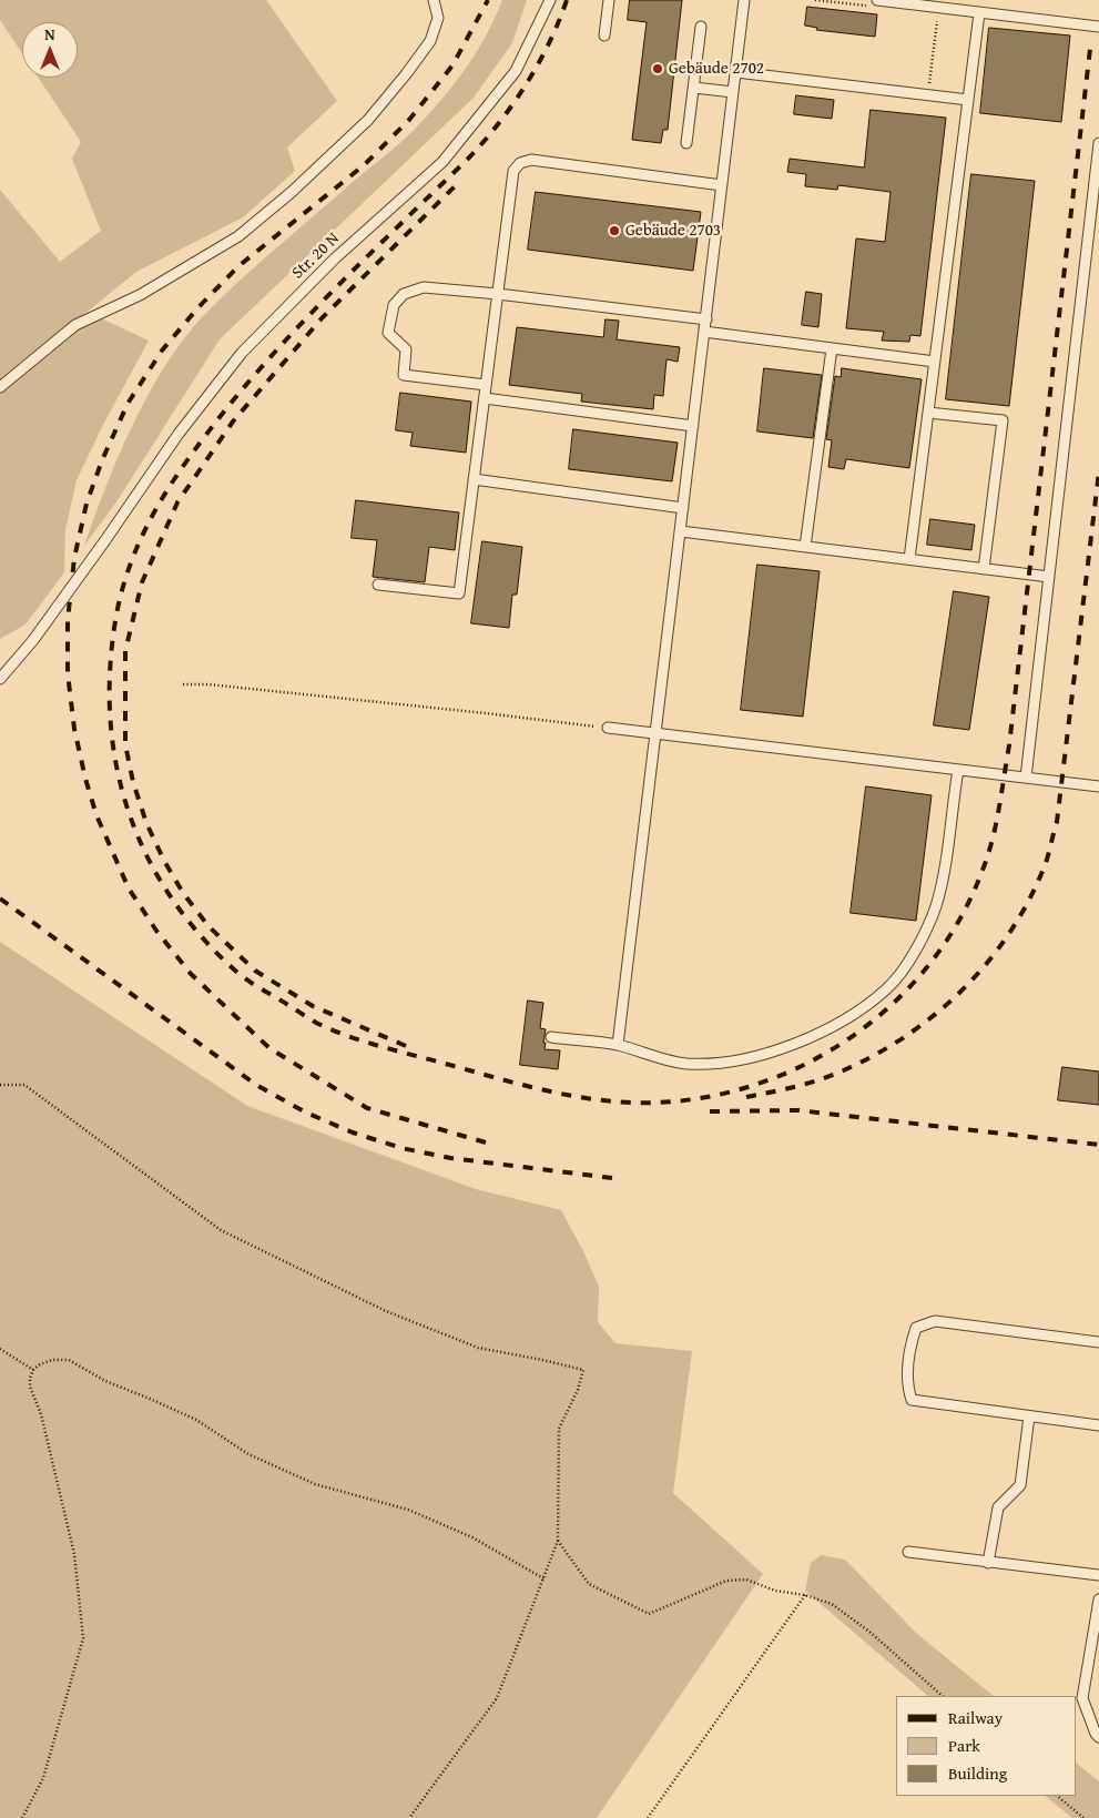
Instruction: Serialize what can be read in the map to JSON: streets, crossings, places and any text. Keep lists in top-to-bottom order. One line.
{"streets":{"lane":["Str. 20 N"]},"places":["Gebäude 2702","Gebäude 2703"],"legend":["Railway","Park","Building"],"north":"top"}
